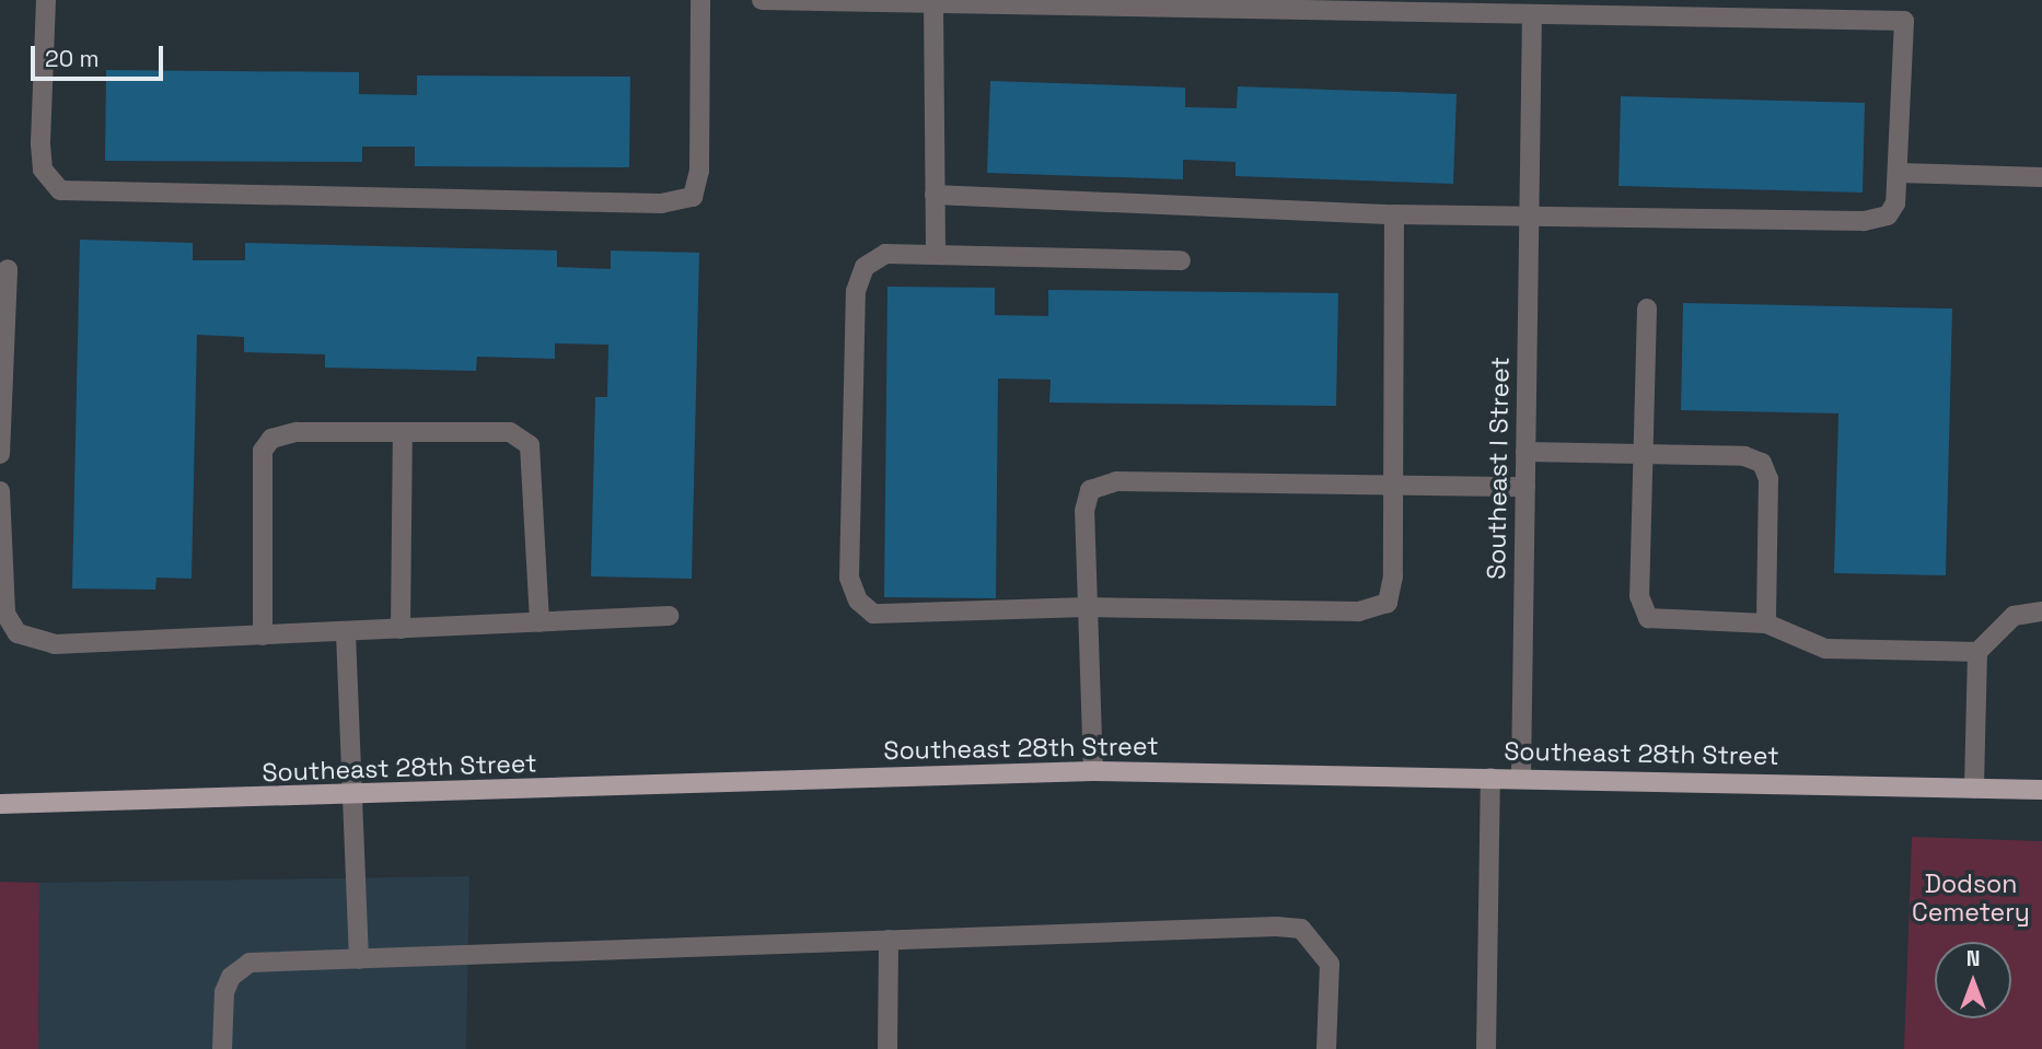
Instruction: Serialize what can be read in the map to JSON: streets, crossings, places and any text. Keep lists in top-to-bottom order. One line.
{"streets":{"main road":["Southeast 28th Street"],"street":["Southeast I Street"]},"crossings":[["Southeast I Street","Southeast 28th Street"]],"parks":["Dodson Cemetery"],"scale_bar":"20 m","north":"top"}
